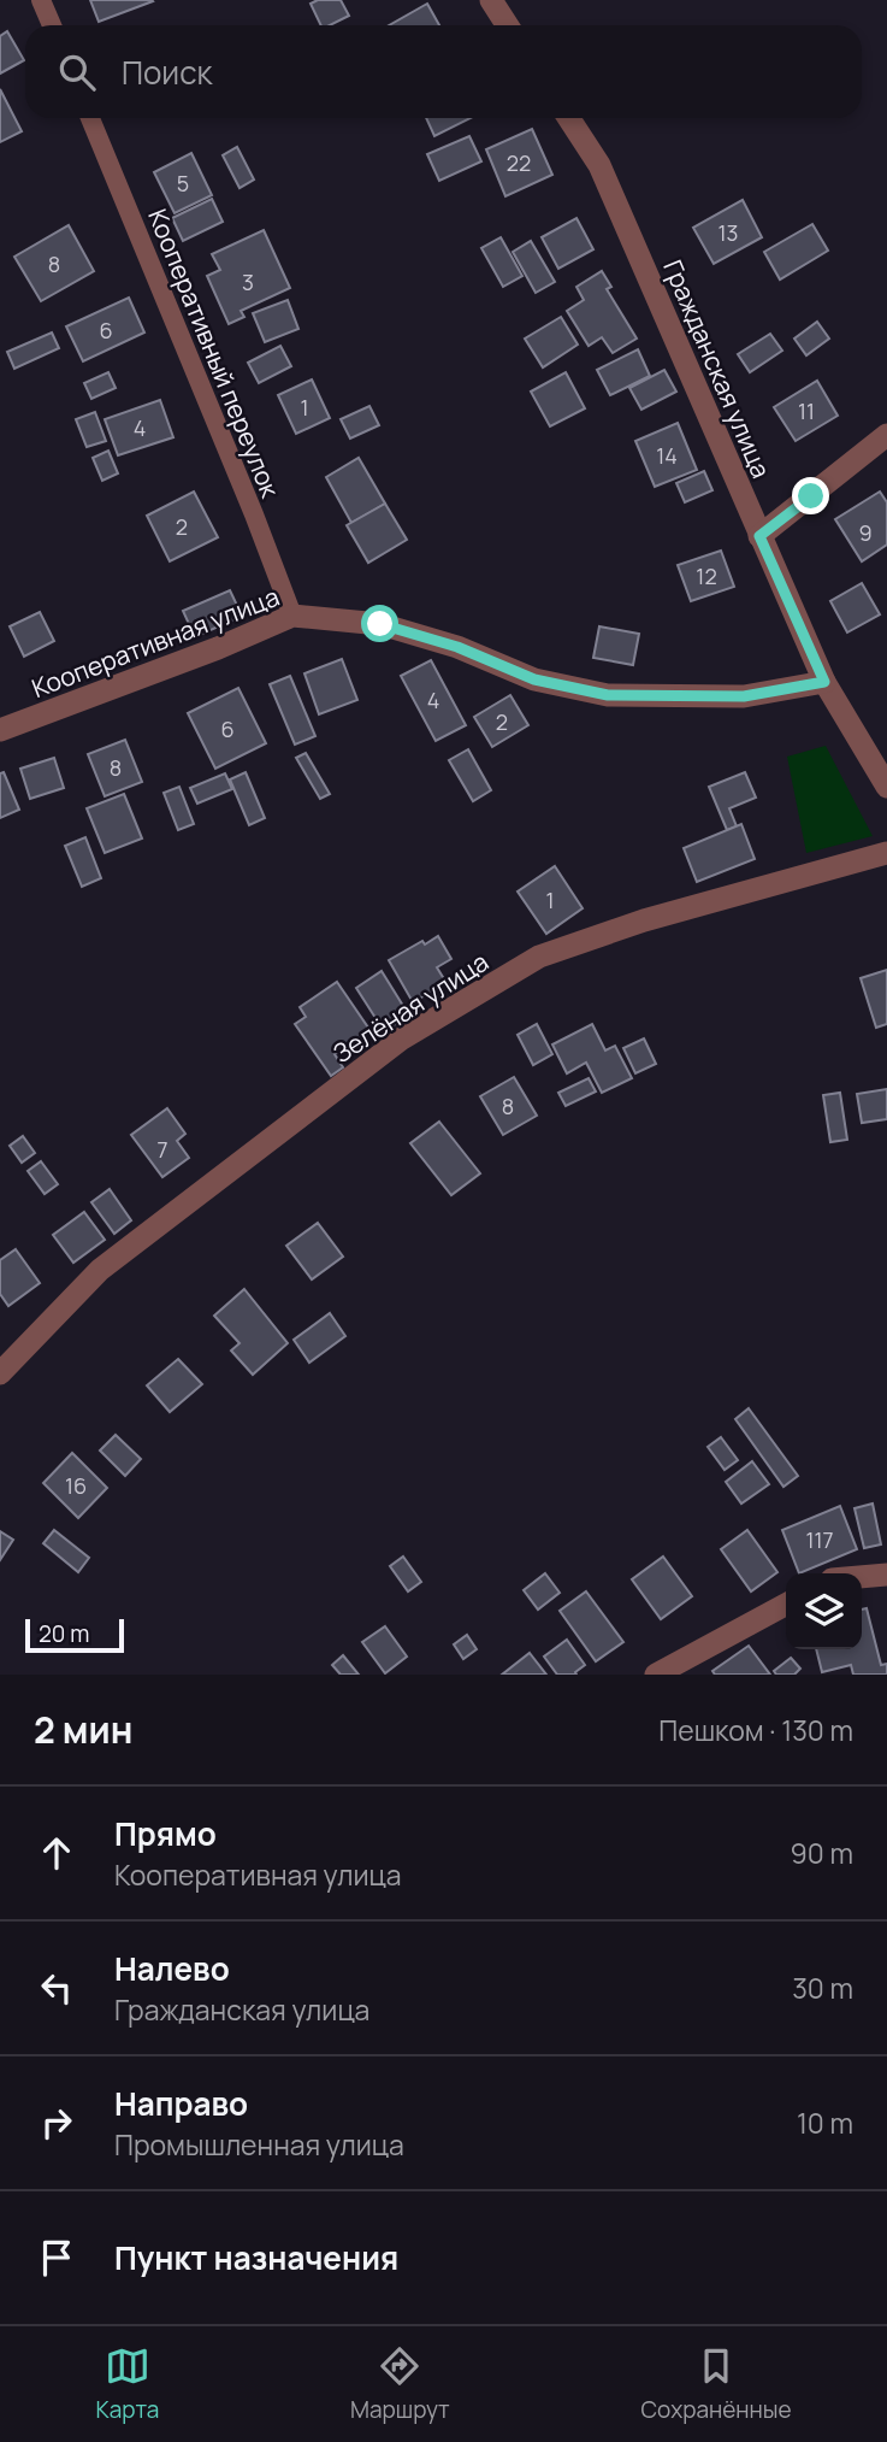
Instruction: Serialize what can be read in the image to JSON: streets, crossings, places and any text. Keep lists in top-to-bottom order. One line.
{"streets":{"street":["Гражданская улица","Кооперативная улица","Зелёная улица"],"lane":["Кооперативный переулок"]},"crossings":[["Кооперативный переулок","Кооперативная улица"],["Гражданская улица","Кооперативная улица"]],"house_numbers":["22","5","13","8","3","6","1","11","4","14","2","9","12","4","2","6","8","1","8","7","16","117"],"scale_bar":"20 m","page":{"search":"Поиск","scale":"20 m","heading":["2 мин","Пешком · 130 m"],"list":[["Прямо","Кооперативная улица","90 m"],["Налево","Гражданская улица","30 m"],["Направо","Промышленная улица","10 m"],"Пункт назначения"],"nav":["Карта","Маршрут","Сохранённые"]}}
